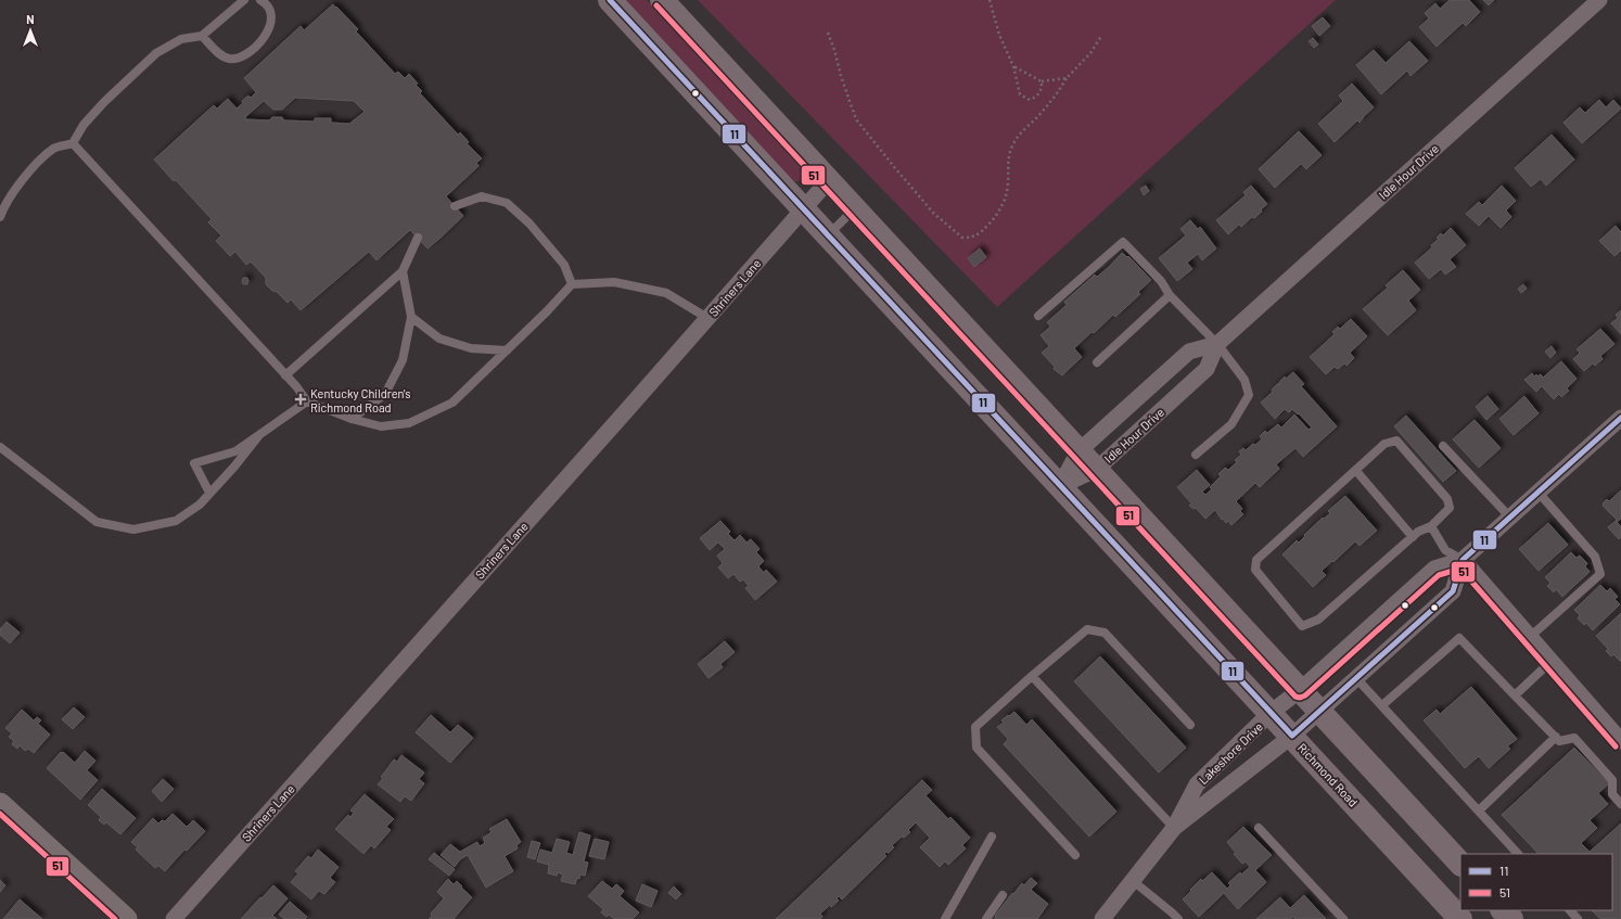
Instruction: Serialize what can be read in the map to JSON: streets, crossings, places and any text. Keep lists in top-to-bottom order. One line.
{"streets":{"main road":["Richmond Road"],"street":["Idle Hour Drive","Shriners Lane","Lakeshore Drive"]},"crossings":[["Idle Hour Drive","Richmond Road"],["Shriners Lane","Richmond Road"],["Lakeshore Drive","Richmond Road"]],"places":{"health":["Kentucky Children's Richmond Road"]},"lines":["transit line 11","transit line 51"],"legend":["11","51"],"north":"top"}
